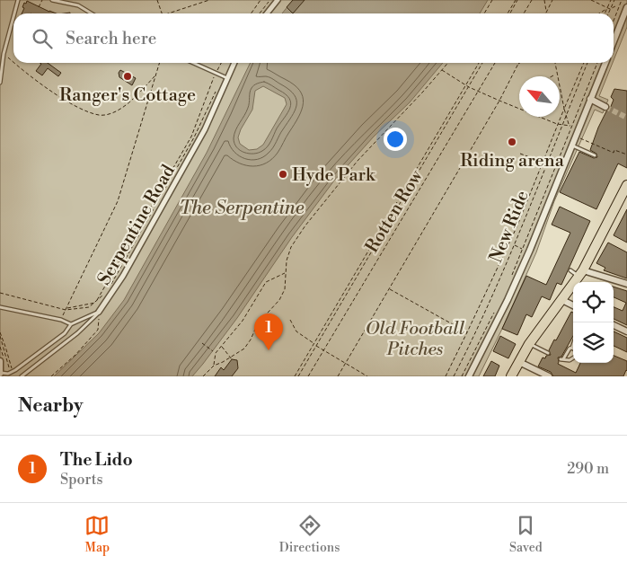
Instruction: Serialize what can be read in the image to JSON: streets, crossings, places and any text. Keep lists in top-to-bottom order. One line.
{"streets":{"street":["Serpentine Road"],"path":["Rotten Row","New Ride"]},"water":["The Serpentine"],"parks":["Old Football Pitches"],"places":["Ranger's Cottage","Riding arena","Hyde Park"],"north":"top left","page":{"search":"Search here","pins":"1","heading":"Nearby","list":[{"mark":"1","name":"The Lido","note":"Sports","value":"290 m"}],"nav":["Map","Directions","Saved"]}}
